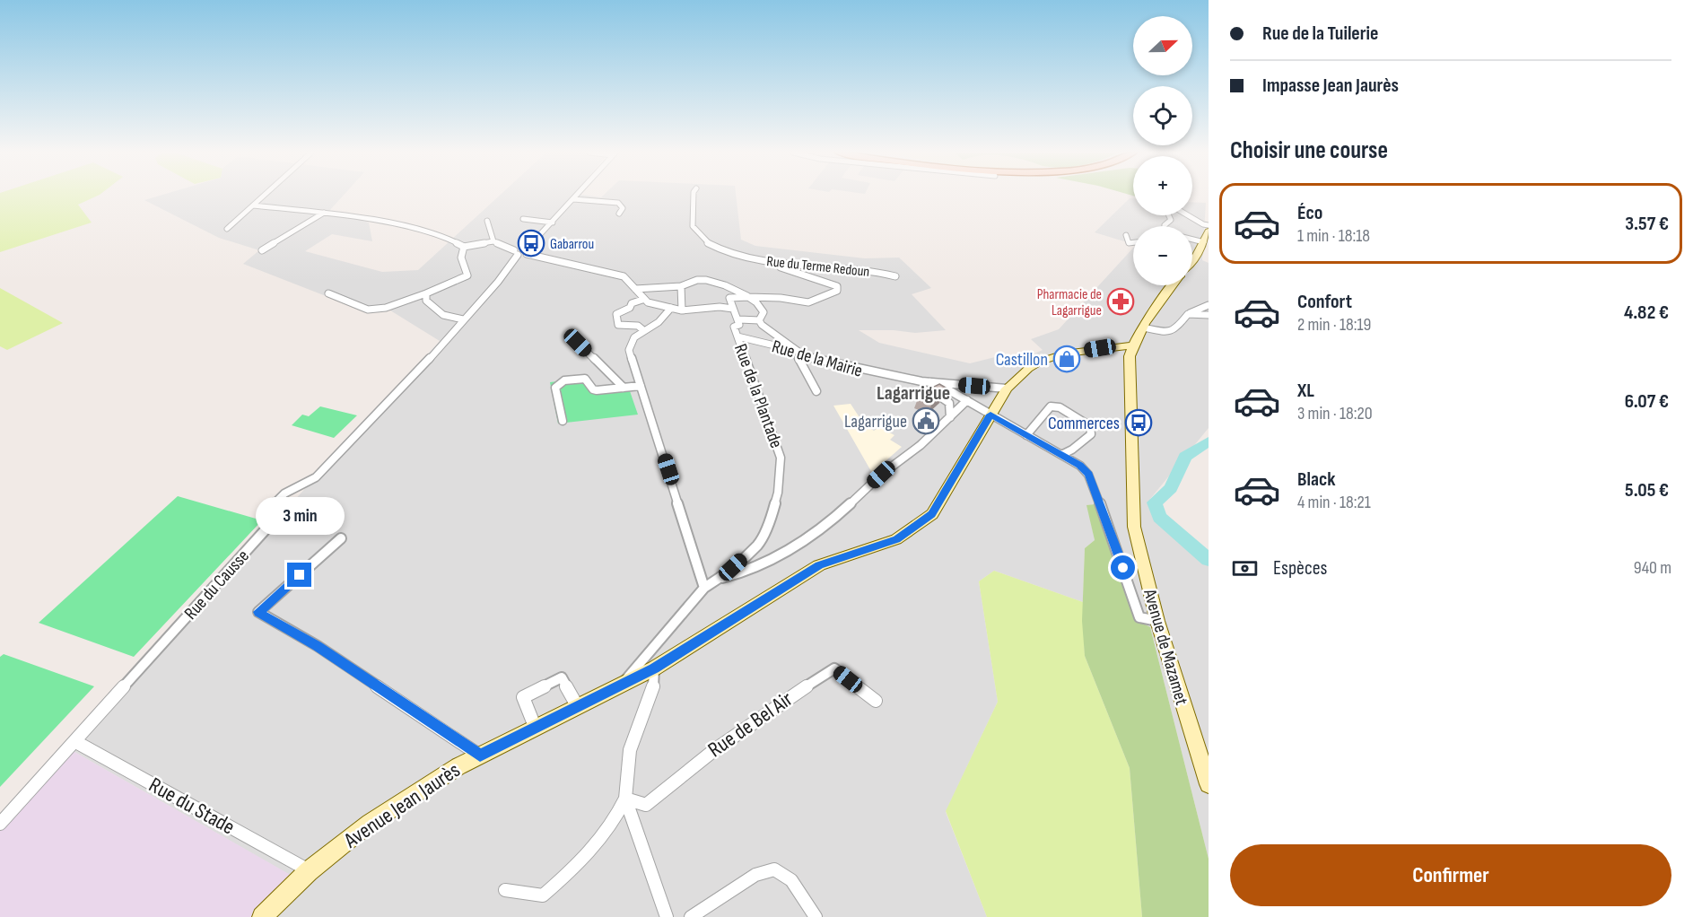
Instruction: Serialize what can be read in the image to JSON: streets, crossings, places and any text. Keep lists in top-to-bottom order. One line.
{"streets":{"main road":["Avenue de Mazamet","Avenue Jean Jaurès"],"street":["Rue du Terme Redoun","Rue de la Mairie","Rue de la Plantade","Rue du Causse","Rue de Bel Air","Rue du Stade"]},"crossings":[["Rue de la Mairie","Rue de la Plantade"],["Rue de la Mairie","Avenue de Mazamet"],["Rue de la Mairie","Avenue Jean Jaurès"],["Rue de la Plantade","Avenue Jean Jaurès"],["Rue du Causse","Rue du Stade"],["Avenue de Mazamet","Avenue Jean Jaurès"],["Avenue Jean Jaurès","Rue du Stade"]],"districts":["Lagarrigue"],"places":{"bus stop":["Gabarrou","Commerces"],"pharmacy":["Pharmacie de Lagarrigue"],"shop":["Castillon"],"public building":["Lagarrigue"]},"north":"right","page":{"banner":["Rue de la Tuilerie","Impasse Jean Jaurès"],"map_buttons":["+","−"],"heading":"Choisir une course","list":[{"name":"Éco","note":"1 min · 18:18","value":"3.57 €"},{"name":"Confort","note":"2 min · 18:19","value":"4.82 €"},{"name":"XL","note":"3 min · 18:20","value":"6.07 €"},{"name":"Black","note":"4 min · 18:21","value":"5.05 €"}],"bubble":"3 min","pay":["Espèces","940 m"],"buttons":"Confirmer"}}
